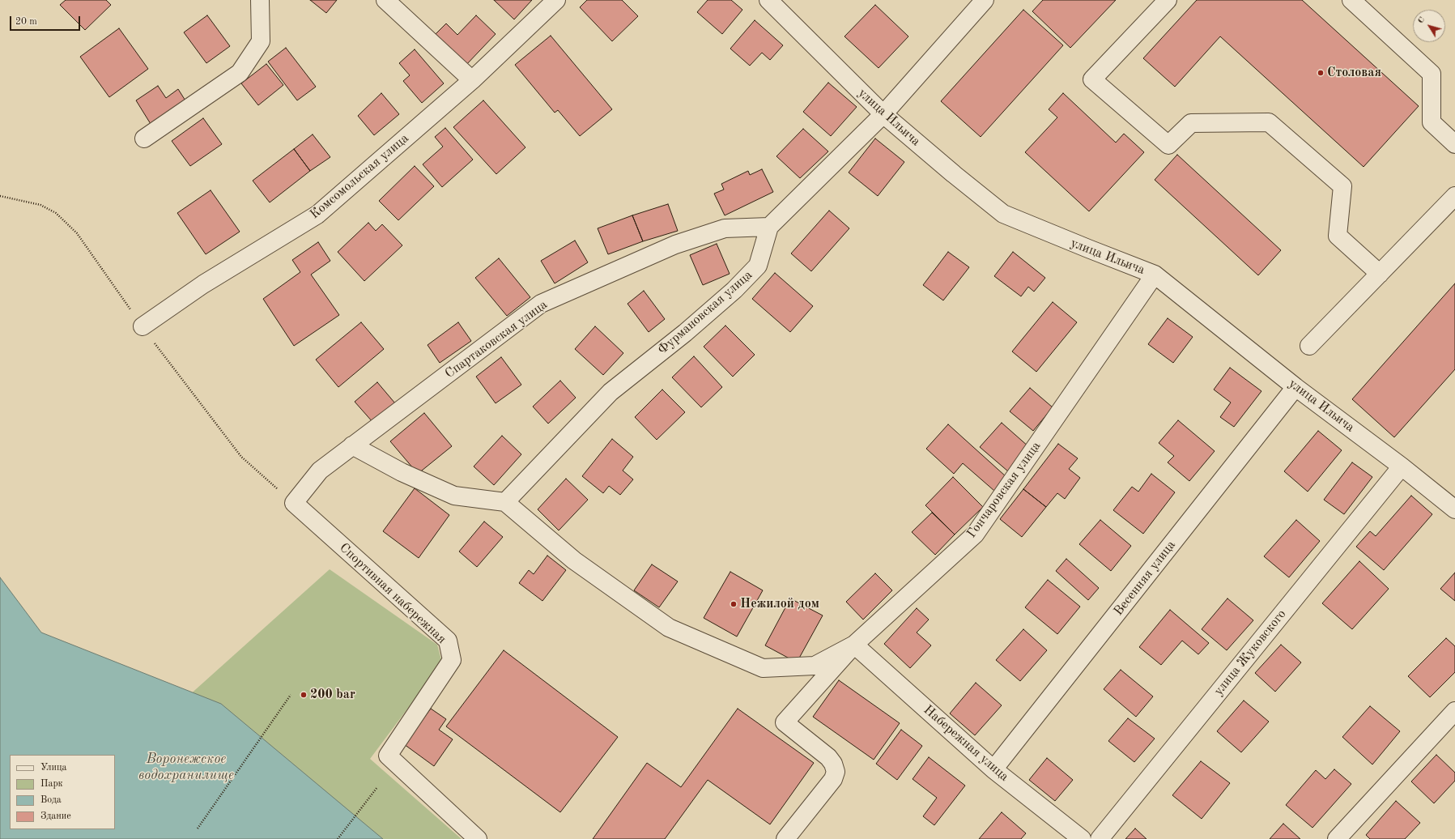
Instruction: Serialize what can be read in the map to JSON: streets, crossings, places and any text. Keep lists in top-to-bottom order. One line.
{"streets":{"street":["улица Ильича","Комсомольская улица","Фурмановская улица","Спартаковская улица","Гончаровская улица","Весенняя улица","Спортивная набережная","улица Жуковского","Набережная улица"]},"crossings":[["улица Ильича","Фурмановская улица"],["улица Ильича","Гончаровская улица"],["улица Ильича","Весенняя улица"],["улица Ильича","улица Жуковского"],["Фурмановская улица","Спартаковская улица"],["Спартаковская улица","Спортивная набережная"],["Гончаровская улица","Набережная улица"],["Весенняя улица","Набережная улица"]],"water":["Воронежское водохранилище"],"places":["Столовая","Нежилой дом","200 bar"],"legend":["Улица","Парк","Вода","Здание"],"scale_bar":"20 m","north":"top left"}
